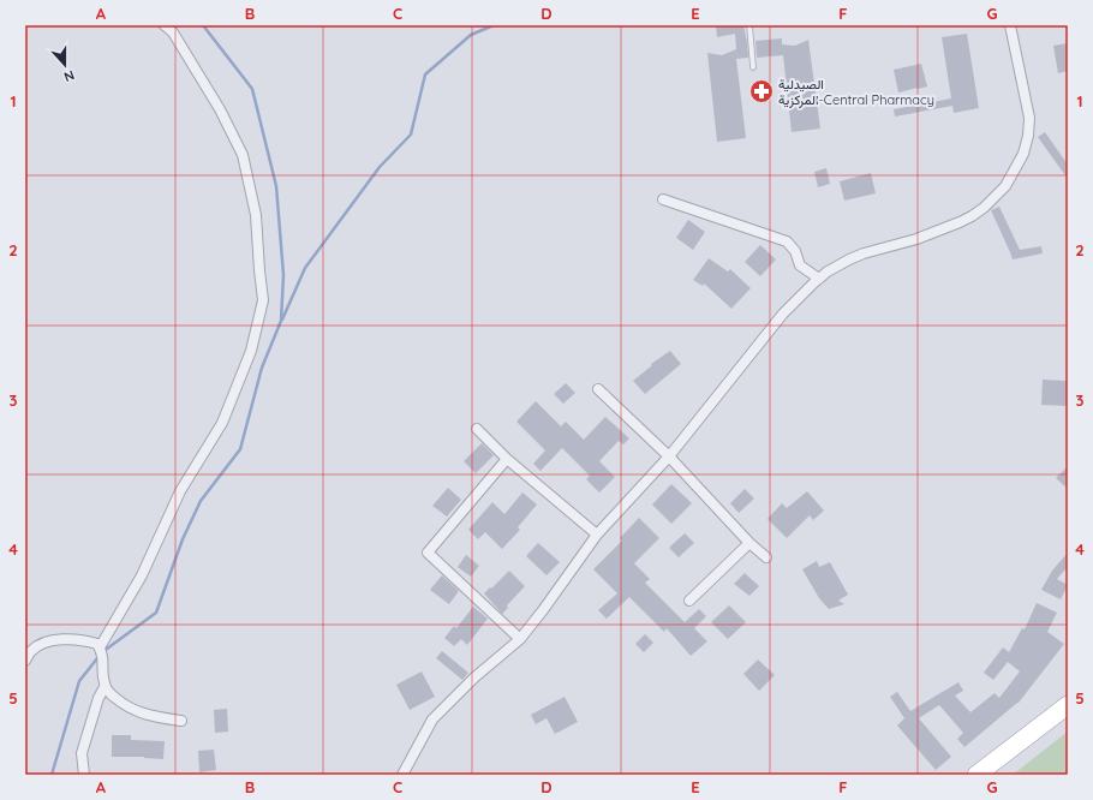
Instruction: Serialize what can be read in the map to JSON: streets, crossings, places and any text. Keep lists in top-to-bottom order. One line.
{"places":{"pharmacy":["الصيدلية المركزية-Central Pharmacy"]},"north":"bottom","grid":{"columns":["A","B","C","D","E","F","G"],"rows":["1","2","3","4","5"]}}
